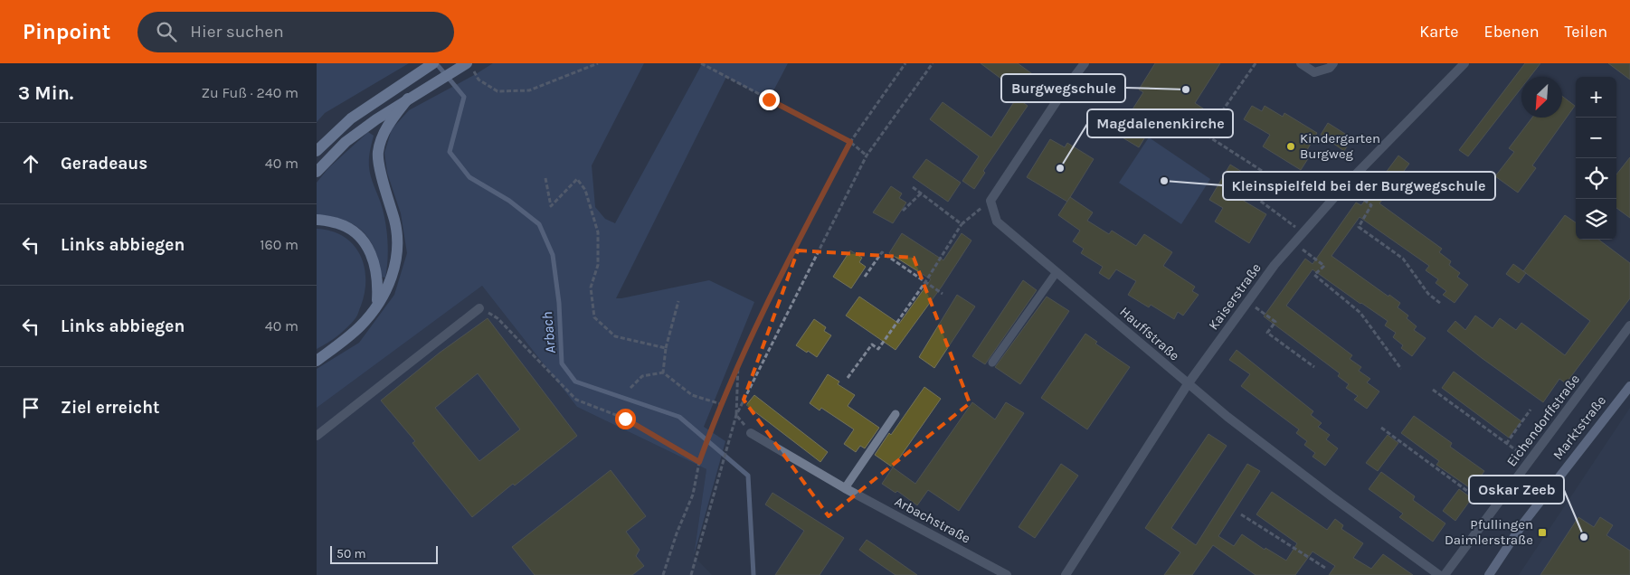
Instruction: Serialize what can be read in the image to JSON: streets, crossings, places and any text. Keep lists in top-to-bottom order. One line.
{"streets":{"main road":["Marktstraße"],"street":["Kaiserstraße","Hauffstraße","Eichendorffstraße","Arbachstraße"]},"crossings":[["Kaiserstraße","Hauffstraße"]],"water":["Arbach"],"places":{"other":["Burgwegschule","Kindergarten Burgweg","Magdalenenkirche","Kleinspielfeld bei der Burgwegschule","Oskar Zeeb"],"transit":["Pfullingen Daimlerstraße"]},"scale_bar":"50 m","north":"bottom left","page":{"header":"Pinpoint","search":"Hier suchen","nav":["Karte","Ebenen","Teilen"],"heading":["3 Min.","Zu Fuß · 240 m"],"map_buttons":["+","−"],"list":[["Geradeaus","40 m"],["Links abbiegen","160 m"],["Links abbiegen","40 m"],"Ziel erreicht"],"scale":"50 m"}}
